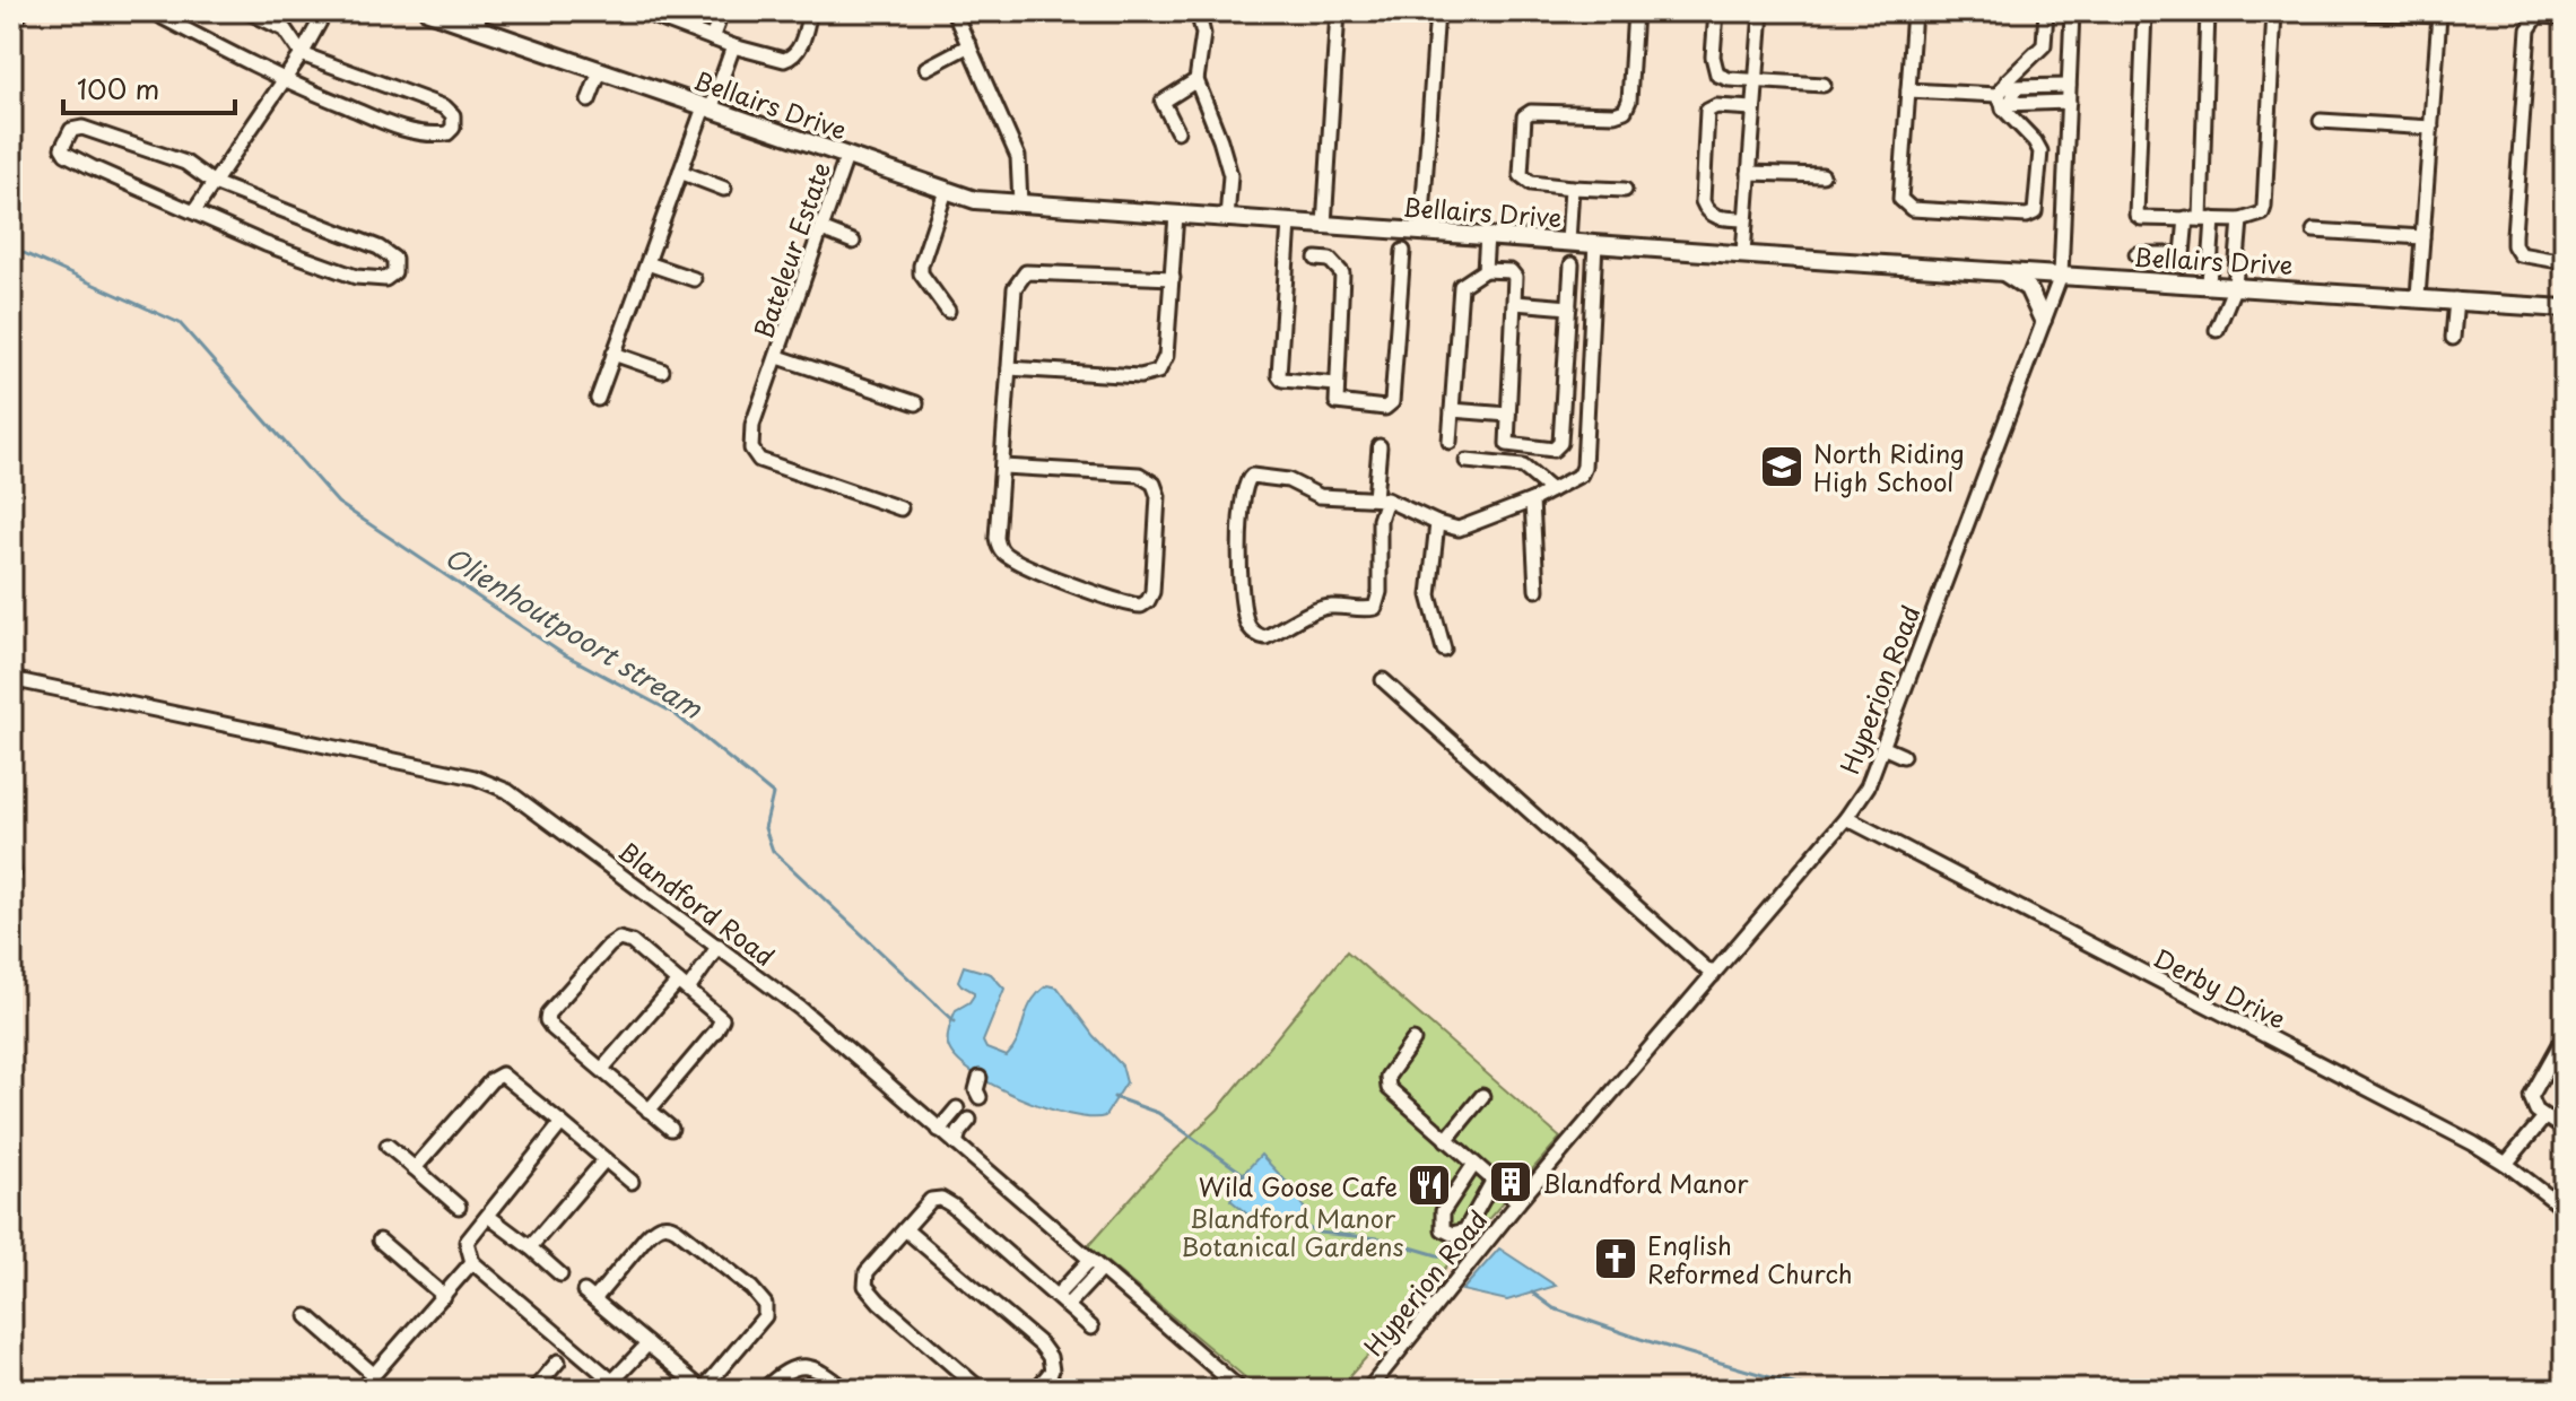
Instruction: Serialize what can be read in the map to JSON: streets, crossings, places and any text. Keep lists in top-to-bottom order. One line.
{"streets":{"street":["Bellairs Drive","Bateleur Estate","Hyperion Road","Blandford Road","Derby Drive"]},"crossings":[["Bellairs Drive","Bateleur Estate"],["Bellairs Drive","Hyperion Road"],["Hyperion Road","Derby Drive"]],"water":["Olienhoutpoort stream"],"parks":["Blandford Manor Botanical Gardens"],"places":{"school or university":["North Riding High School"],"building":["Blandford Manor"],"restaurant":["Wild Goose Cafe"],"church":["English Reformed Church"]},"scale_bar":"100 m"}
